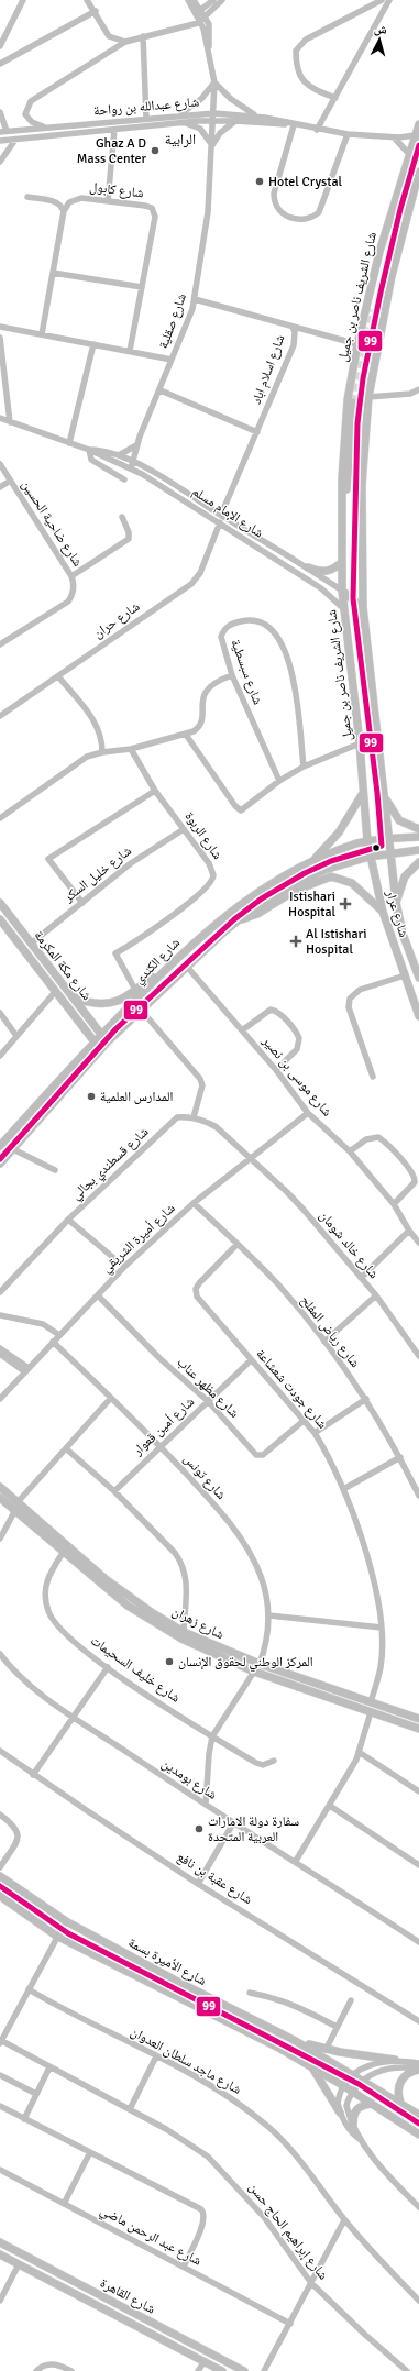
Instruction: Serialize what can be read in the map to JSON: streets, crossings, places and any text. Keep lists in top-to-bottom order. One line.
{"streets":{"main road":["شارع الشريف ناصر بن جميل","شارع عرار","شارع الكندي","شارع مكة المكرمة","شارع زهران","شارع الأميرة بسمة","شارع القاهرة"],"street":["شارع عبدالله بن رواحة","شارع كابول","شارع صقلية","شارع اسلام اباد","شارع الإمام مسلم","شارع ضاحية الحسين","شارع حران","شارع سبسطية","شارع الربوة","شارع خليل السكر","شارع موسى بن نصير","شارع قسطندي بجالي","شارع أميرة الشريقي","شارع خالد شومان","شارع رياض المفلح","شارع مظهر عناب","شارع جودت شعشاعة","شارع أمين قعوار","شارع تونس","شارع خليف السحيمات","شارع بومدين","شارع عقبة بن نافع","شارع ماجد سلطان العدوان","شارع إبراهيم الحاج حسن","شارع عبد الرحمن ماضي"]},"crossings":[["شارع عبدالله بن رواحة","شارع الشريف ناصر بن جميل"],["شارع عبدالله بن رواحة","شارع صقلية"],["شارع الشريف ناصر بن جميل","شارع الإمام مسلم"],["شارع الشريف ناصر بن جميل","شارع عرار"],["شارع الشريف ناصر بن جميل","شارع الكندي"],["شارع صقلية","شارع اسلام اباد"],["شارع صقلية","شارع الإمام مسلم"],["شارع اسلام اباد","شارع الإمام مسلم"],["شارع الإمام مسلم","شارع حران"],["شارع الربوة","شارع خليل السكر"],["شارع خليل السكر","شارع مكة المكرمة"],["شارع عرار","شارع الكندي"],["شارع الكندي","شارع مكة المكرمة"],["شارع الكندي","شارع موسى بن نصير"],["شارع موسى بن نصير","شارع أميرة الشريقي"],["شارع أميرة الشريقي","شارع خالد شومان"],["شارع أميرة الشريقي","شارع رياض المفلح"],["شارع أميرة الشريقي","شارع مظهر عناب"],["شارع أميرة الشريقي","شارع تونس"],["شارع رياض المفلح","شارع جودت شعشاعة"],["شارع مظهر عناب","شارع جودت شعشاعة"],["شارع مظهر عناب","شارع أمين قعوار"],["شارع جودت شعشاعة","شارع أمين قعوار"],["شارع جودت شعشاعة","شارع زهران"],["شارع أمين قعوار","شارع تونس"],["شارع تونس","شارع زهران"],["شارع زهران","شارع خليف السحيمات"]],"districts":["الرابية"],"places":{"other":["Ghaz A D Mass Center","Hotel Crystal","المدارس العلمية","المركز الوطني لحقوق الإنسان","سفارة دولة الامارات العربية المتحدة"],"health":["Istishari Hospital","Al Istishari Hospital"]},"lines":["transit line 99"],"north":"top"}
